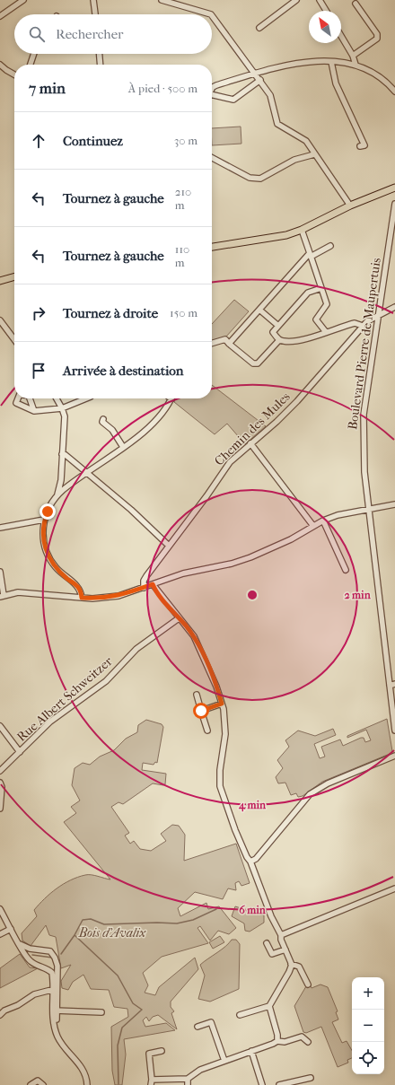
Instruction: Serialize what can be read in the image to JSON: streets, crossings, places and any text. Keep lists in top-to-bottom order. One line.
{"streets":{"street":["Boulevard Pierre de Maupertuis","Chemin des Mules","Rue Albert Schweitzer"]},"crossings":[["Boulevard Pierre de Maupertuis","Chemin des Mules"]],"parks":["Bois d'Avalix"],"north":"top left","page":{"search":"Rechercher","heading":["7 min","À pied · 500 m"],"list":[["Continuez","30 m"],["Tournez à gauche","210 m"],["Tournez à gauche","110 m"],["Tournez à droite","150 m"],"Arrivée à destination"],"map_buttons":["+","−"]},"rings":["2 min","4 min","6 min"]}
